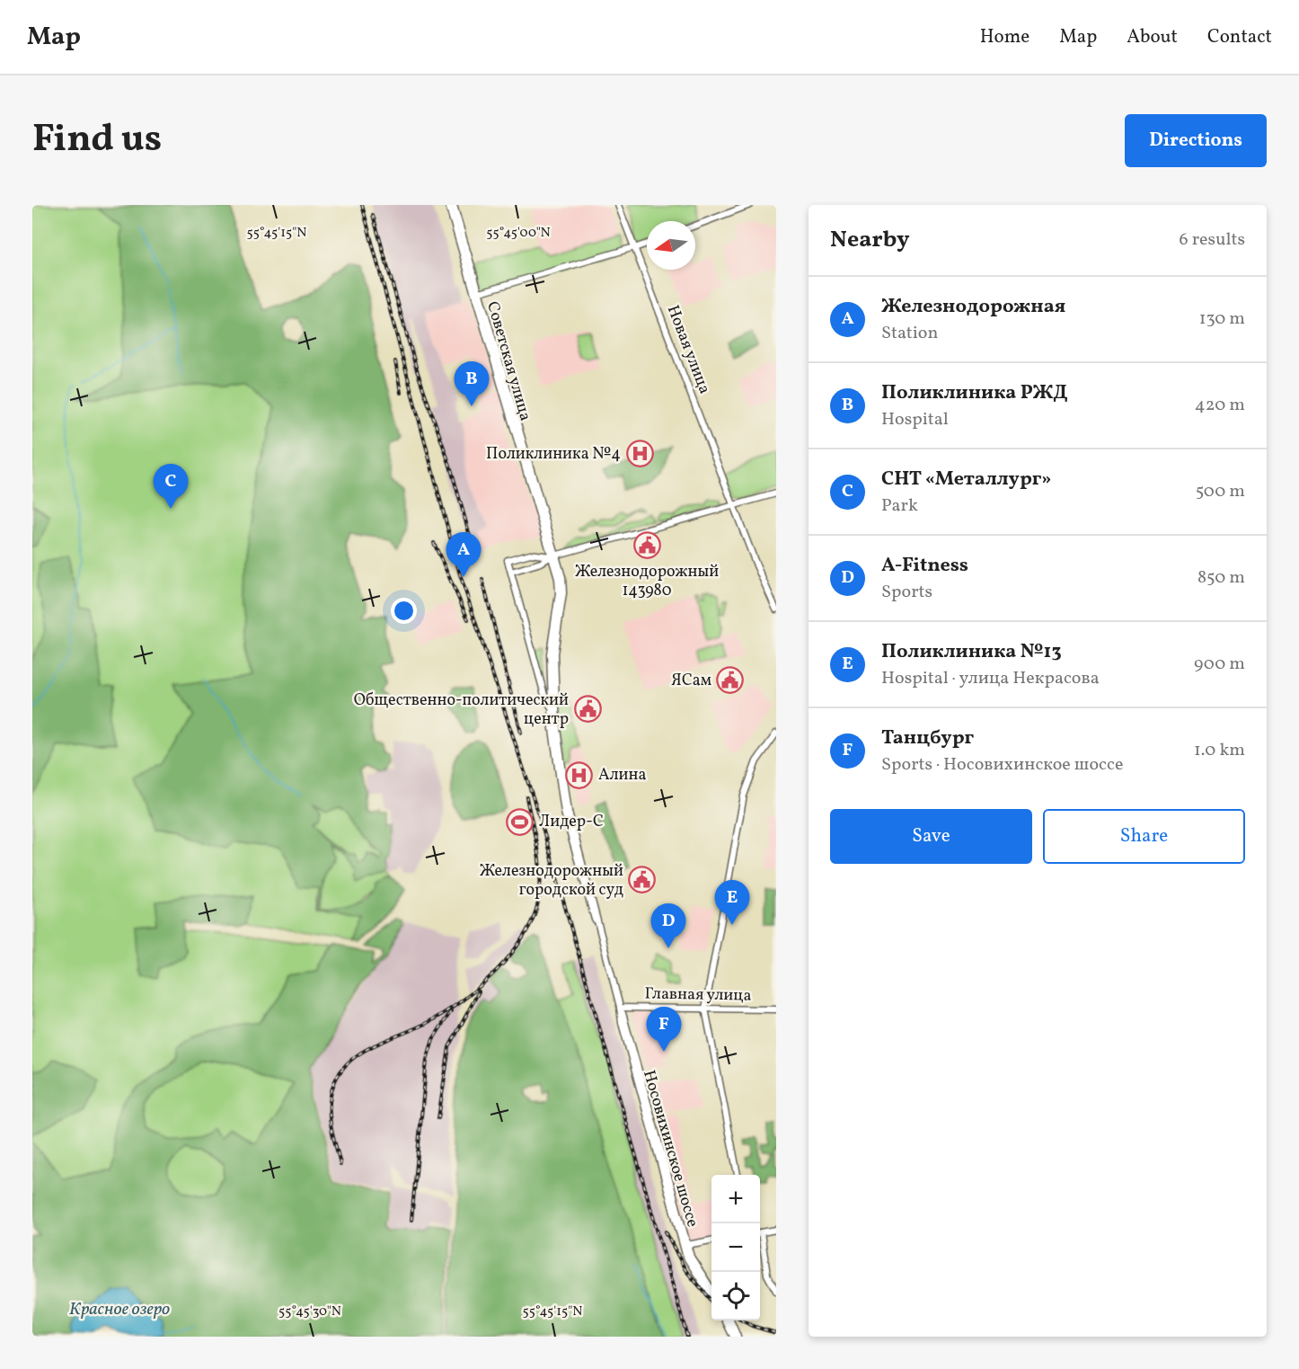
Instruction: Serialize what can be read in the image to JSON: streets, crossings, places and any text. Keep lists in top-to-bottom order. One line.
{"streets":{"street":["Новая улица","Советская улица","Главная улица","Носовихинское шоссе"]},"crossings":[["Советская улица","Носовихинское шоссе"],["Главная улица","Носовихинское шоссе"]],"water":["Красное озеро"],"places":{"hospital":["Поликлиника №4","Алина"],"public building":["Железнодорожный 143980","ЯСам","Общественно-политический центр","Железнодорожный городской суд"],"sports":["Лидер-С"]},"north":"left","page":{"header":"Map","nav":["Home","Map","About","Contact"],"title":"Find us","buttons":["Directions",["Save","Share"]],"heading":["Nearby","6 results"],"list":[{"mark":"A","name":"Железнодорожная","note":"Station","value":"130 m"},{"mark":"B","name":"Поликлиника РЖД","note":"Hospital","value":"420 m"},{"mark":"C","name":"СНТ «Металлург»","note":"Park","value":"500 m"},{"mark":"D","name":"A-Fitness","note":"Sports","value":"850 m"},{"mark":"E","name":"Поликлиника №13","note":"Hospital · улица Некрасова","value":"900 m"},{"mark":"F","name":"Танцбург","note":"Sports · Носовихинское шоссе","value":"1.0 km"}],"pins":["B","C","A","E","D","F"],"map_buttons":["+","−"]},"coordinates":["55°45'15\"N","55°45'00\"N","55°45'30\"N"]}
